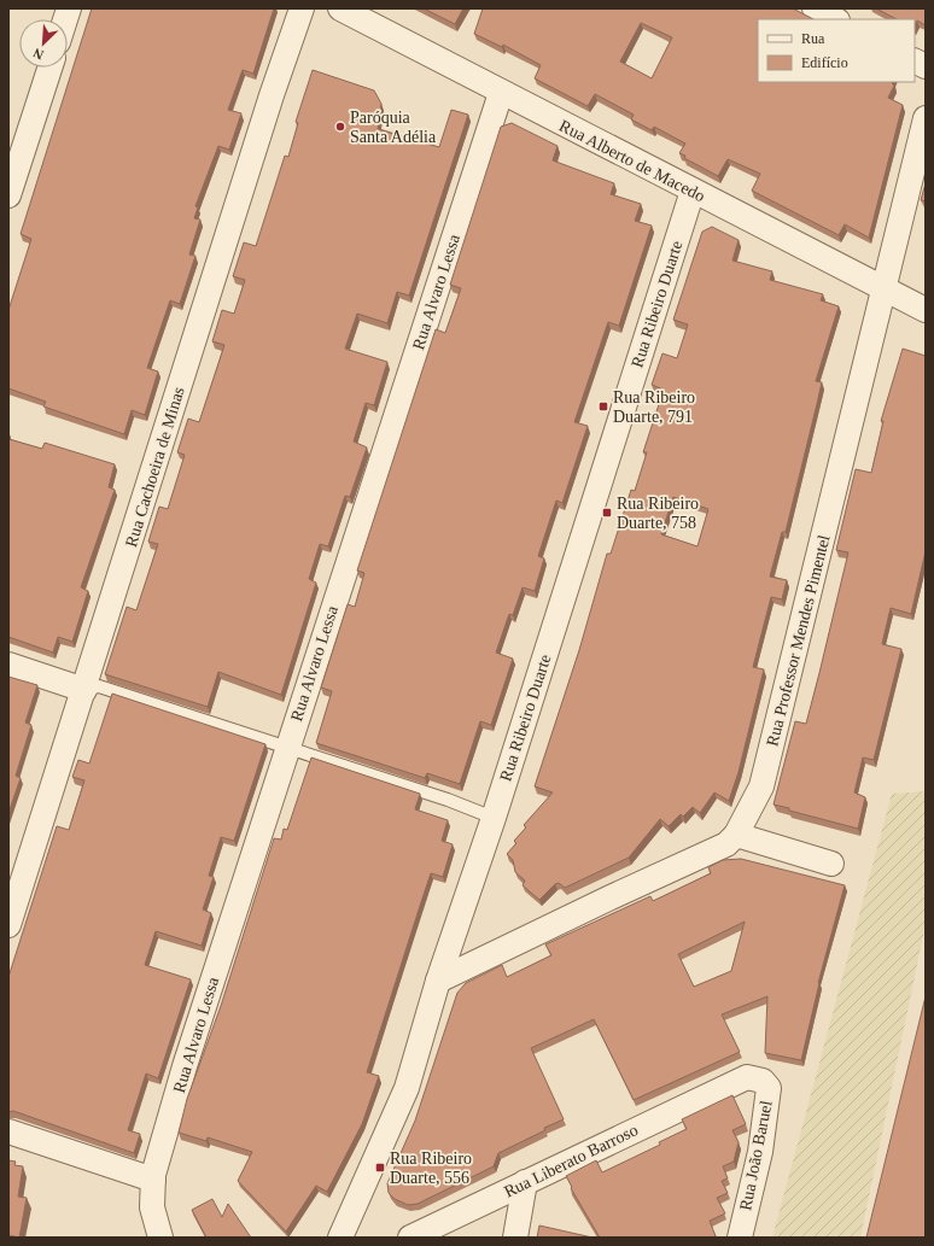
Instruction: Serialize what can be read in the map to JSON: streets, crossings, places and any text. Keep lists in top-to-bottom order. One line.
{"streets":{"street":["Rua Alberto de Macedo","Rua Alvaro Lessa","Rua Ribeiro Duarte","Rua Cachoeira de Minas","Rua Professor Mendes Pimentel","Rua João Baruel","Rua Liberato Barroso"]},"crossings":[["Rua Alberto de Macedo","Rua Alvaro Lessa"],["Rua Alberto de Macedo","Rua Ribeiro Duarte"],["Rua Alberto de Macedo","Rua Professor Mendes Pimentel"],["Rua Ribeiro Duarte","Rua Professor Mendes Pimentel"],["Rua João Baruel","Rua Liberato Barroso"]],"places":{"other":["Paróquia Santa Adélia"],"transit":["Rua Ribeiro Duarte, 791","Rua Ribeiro Duarte, 758","Rua Ribeiro Duarte, 556"]},"legend":["Rua","Edifício"],"north":"bottom left"}
